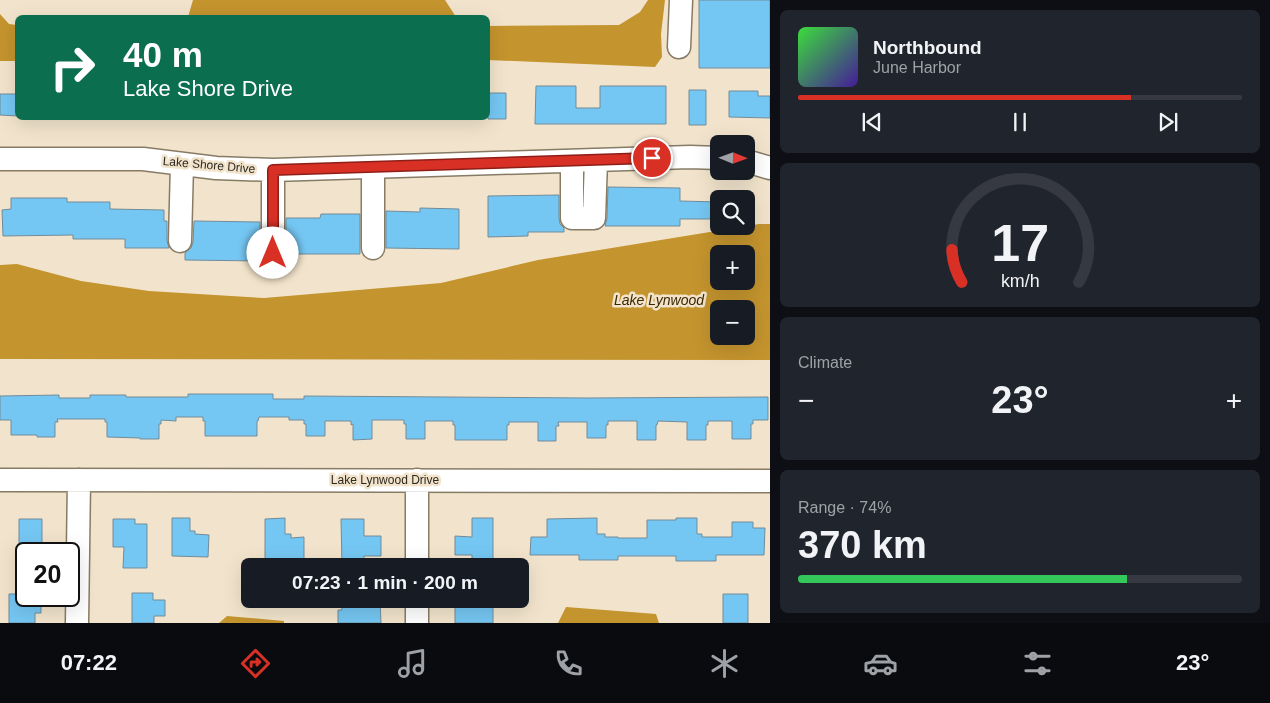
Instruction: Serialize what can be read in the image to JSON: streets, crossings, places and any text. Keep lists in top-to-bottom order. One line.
{"streets":{"street":["Lake Shore Drive","Lake Lynwood Drive"]},"water":["Lake Lynwood"],"north":"right","page":{"turn":["40 m","Lake Shore Drive"],"song":["Northbound","June Harbor"],"map_buttons":["+","−"],"tile":["Climate",["Range · 74%","370 km"]],"heat":["−","23°","+"],"limit":"20","trip":"07:23 · 1 min · 200 m","tabs":["07:22","23°"],"gauge":["17","km/h"]}}
